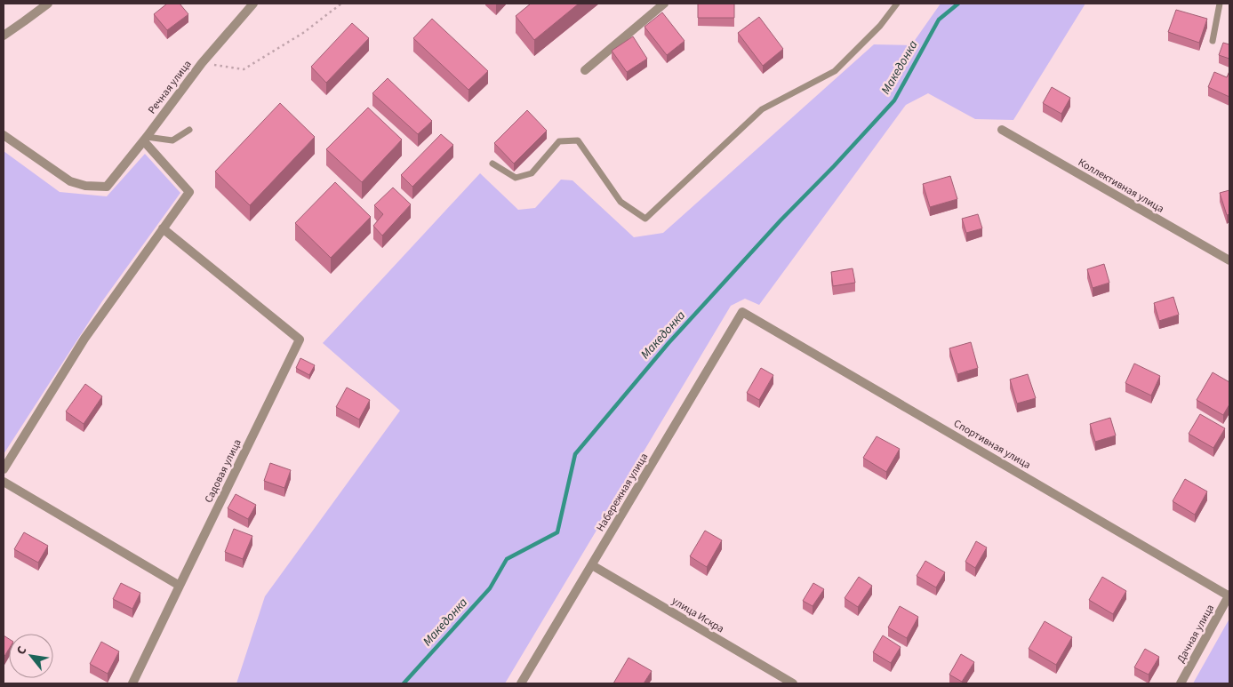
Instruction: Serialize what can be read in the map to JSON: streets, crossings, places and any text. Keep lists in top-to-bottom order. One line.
{"streets":{"street":["Речная улица","Коллективная улица","Спортивная улица","Садовая улица","Набережная улица","улица Искра","Дачная улица"]},"crossings":[["Спортивная улица","Набережная улица"],["Спортивная улица","Дачная улица"],["Набережная улица","улица Искра"]],"water":["Македонка"],"north":"top left"}
